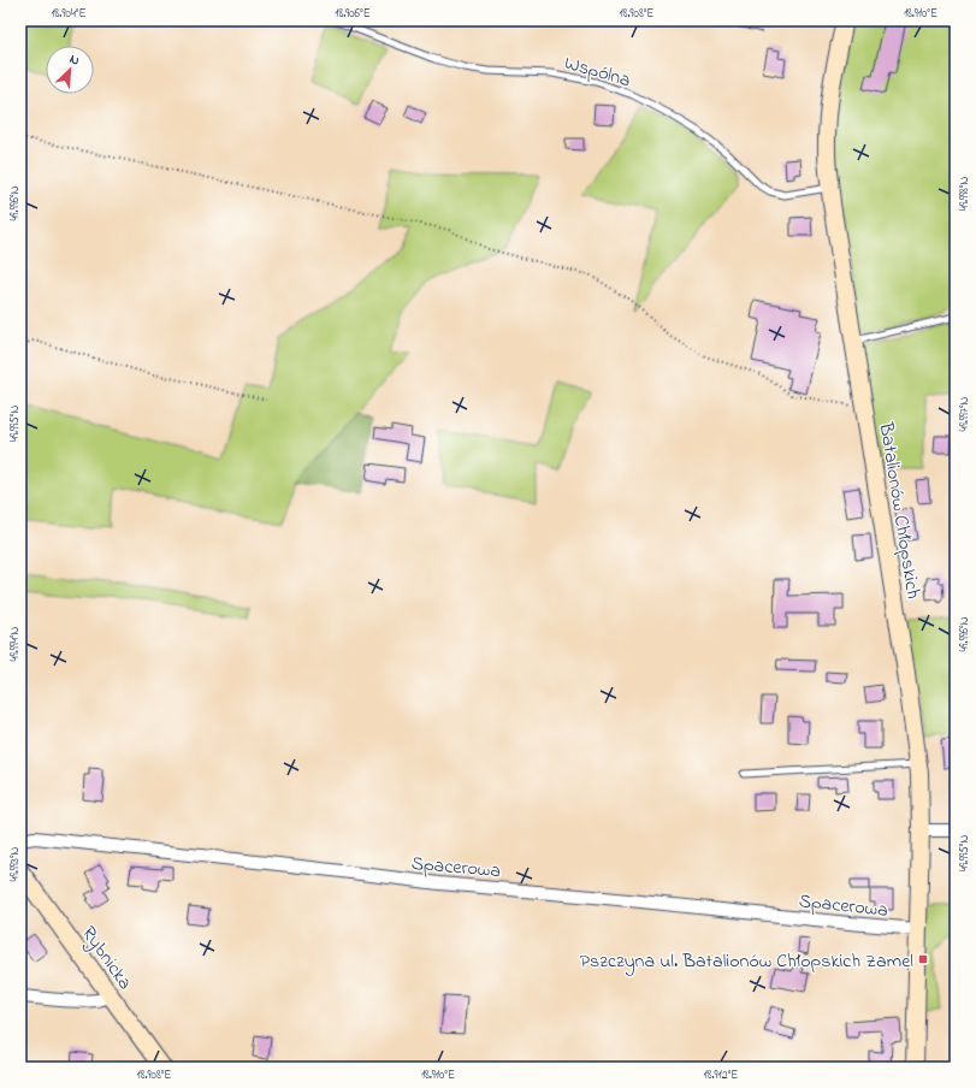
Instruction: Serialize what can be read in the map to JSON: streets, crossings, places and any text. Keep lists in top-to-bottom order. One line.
{"streets":{"street":["Batalionów Chłopskich","Spacerowa","Rybnicka"],"lane":["Wspólna"]},"crossings":[["Wspólna","Batalionów Chłopskich"],["Batalionów Chłopskich","Spacerowa"]],"places":{"transit":["Pszczyna ul. Batalionów Chłopskich Zamel"]},"north":"top right","coordinates":["18.904°E","18.906°E","18.908°E","18.910°E","49.998°N","49.996°N","49.997°N","49.995°N","49.994°N","49.993°N","18.912°E"]}
